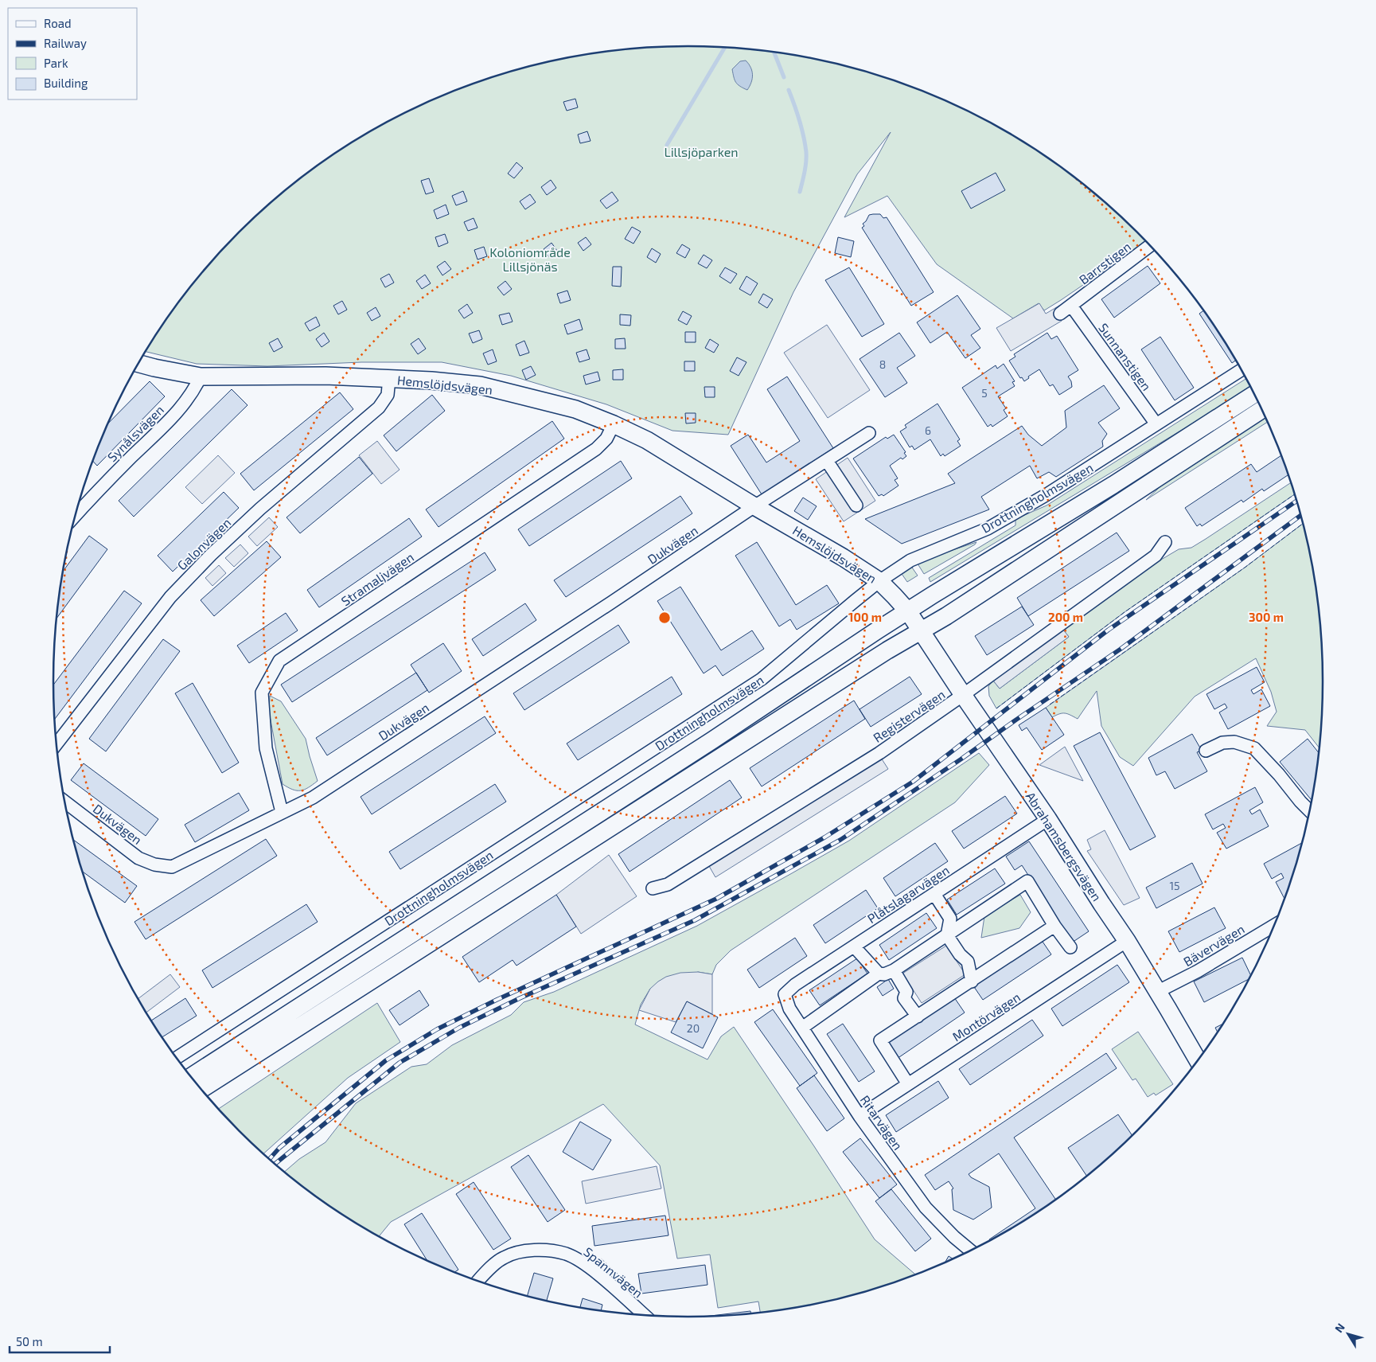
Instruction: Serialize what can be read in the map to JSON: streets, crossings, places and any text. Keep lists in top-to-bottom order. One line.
{"streets":{"main road":["Hemslöjdsvägen","Drottningholmsvägen","Abrahamsbergsvägen"],"street":["Barrstigen","Sunnanstigen","Synålsvägen","Galonvägen","Dukvägen","Stramaljvägen","Registervägen","Plåtslagarvägen","Bävervägen","Montörvägen","Ritarvägen","Spannvägen"]},"crossings":[["Barrstigen","Sunnanstigen"],["Sunnanstigen","Drottningholmsvägen"],["Hemslöjdsvägen","Synålsvägen"],["Hemslöjdsvägen","Drottningholmsvägen"],["Hemslöjdsvägen","Galonvägen"],["Hemslöjdsvägen","Dukvägen"],["Hemslöjdsvägen","Stramaljvägen"],["Hemslöjdsvägen","Abrahamsbergsvägen"],["Dukvägen","Stramaljvägen"],["Registervägen","Abrahamsbergsvägen"],["Abrahamsbergsvägen","Plåtslagarvägen"],["Abrahamsbergsvägen","Bävervägen"],["Abrahamsbergsvägen","Montörvägen"],["Plåtslagarvägen","Ritarvägen"],["Montörvägen","Ritarvägen"]],"parks":["Lillsjöparken","Koloniområde Lillsjönäs"],"house_numbers":["8","5","6","15","20"],"legend":["Road","Railway","Park","Building"],"scale_bar":"50 m","north":"top left","rings":["100 m","200 m","300 m"]}
